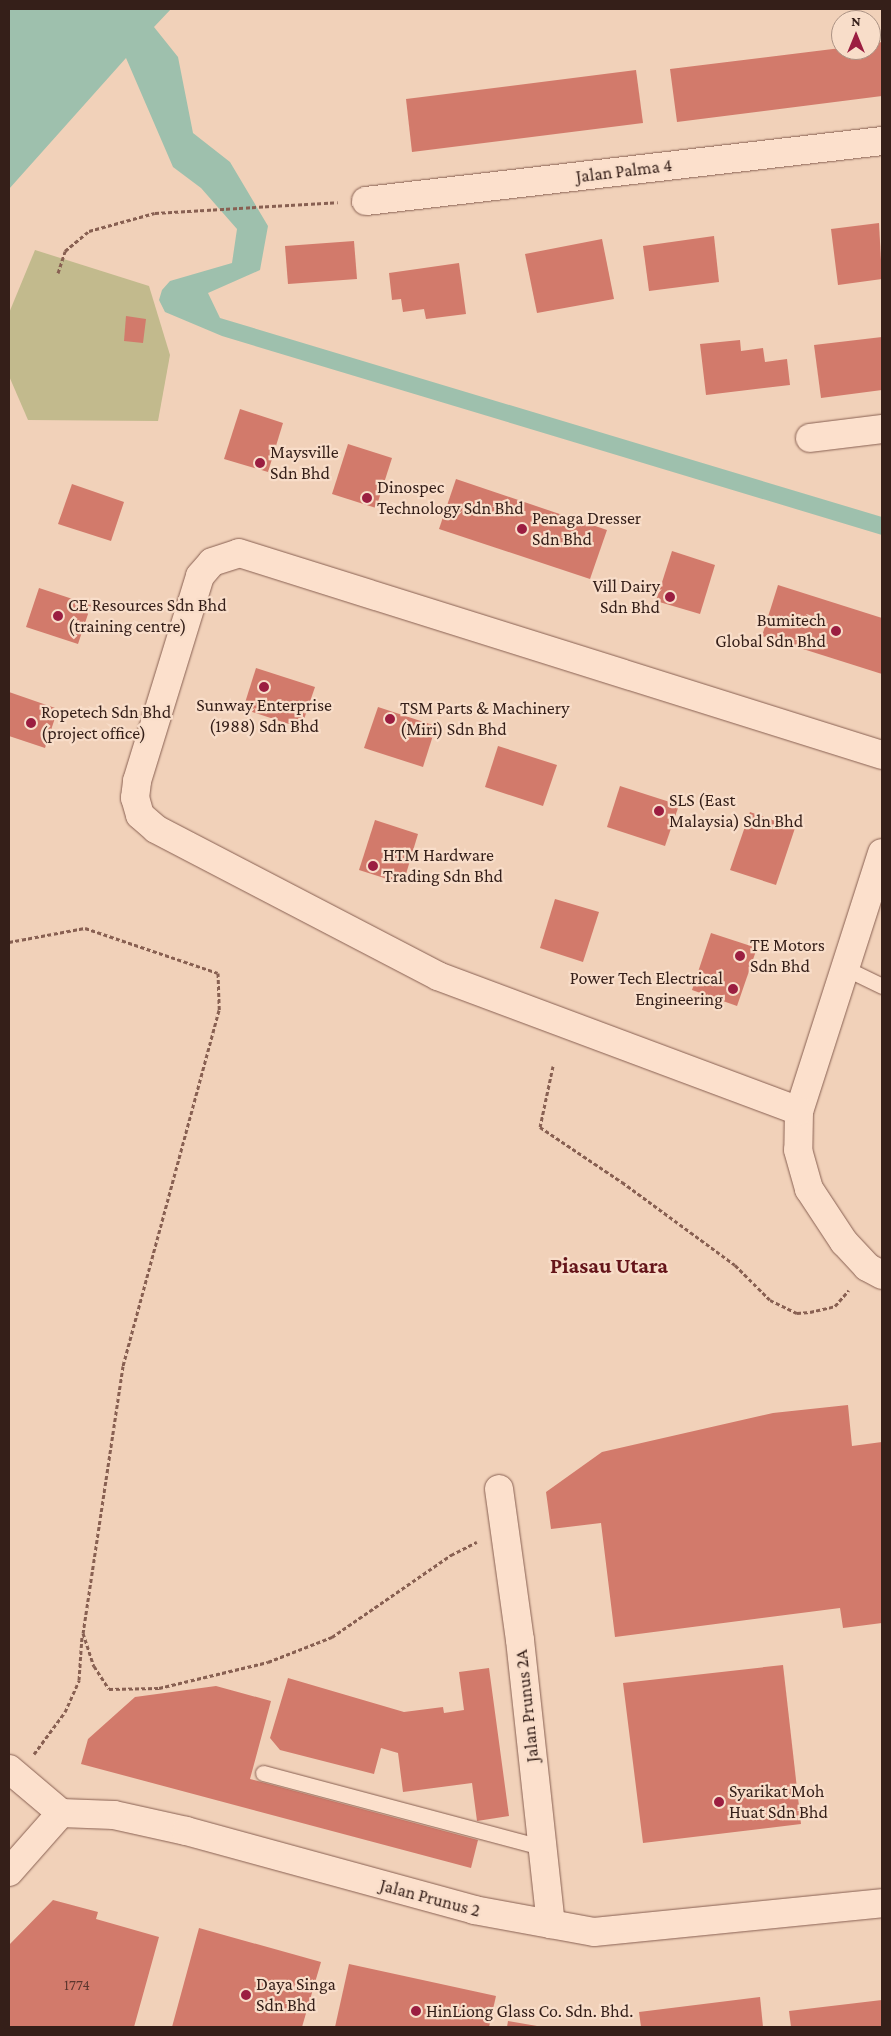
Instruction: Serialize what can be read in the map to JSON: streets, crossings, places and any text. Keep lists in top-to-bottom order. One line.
{"streets":{"street":["Jalan Palma 4","Jalan Prunus 2A","Jalan Prunus 2"]},"crossings":[["Jalan Prunus 2A","Jalan Prunus 2"]],"districts":["Piasau Utara"],"places":["Maysville Sdn Bhd","Dinospec Technology Sdn Bhd","Penaga Dresser Sdn Bhd","Vill Dairy Sdn Bhd","CE Resources Sdn Bhd (training centre)","Bumitech Global Sdn Bhd","Sunway Enterprise (1988) Sdn Bhd","TSM Parts & Machinery (Miri) Sdn Bhd","Ropetech Sdn Bhd (project office)","SLS (East Malaysia) Sdn Bhd","HTM Hardware Trading Sdn Bhd","TE Motors Sdn Bhd","Power Tech Electrical Engineering","Syarikat Moh Huat Sdn Bhd","Daya Singa Sdn Bhd","HinLiong Glass Co. Sdn. Bhd."],"house_numbers":["1774"],"north":"top"}
